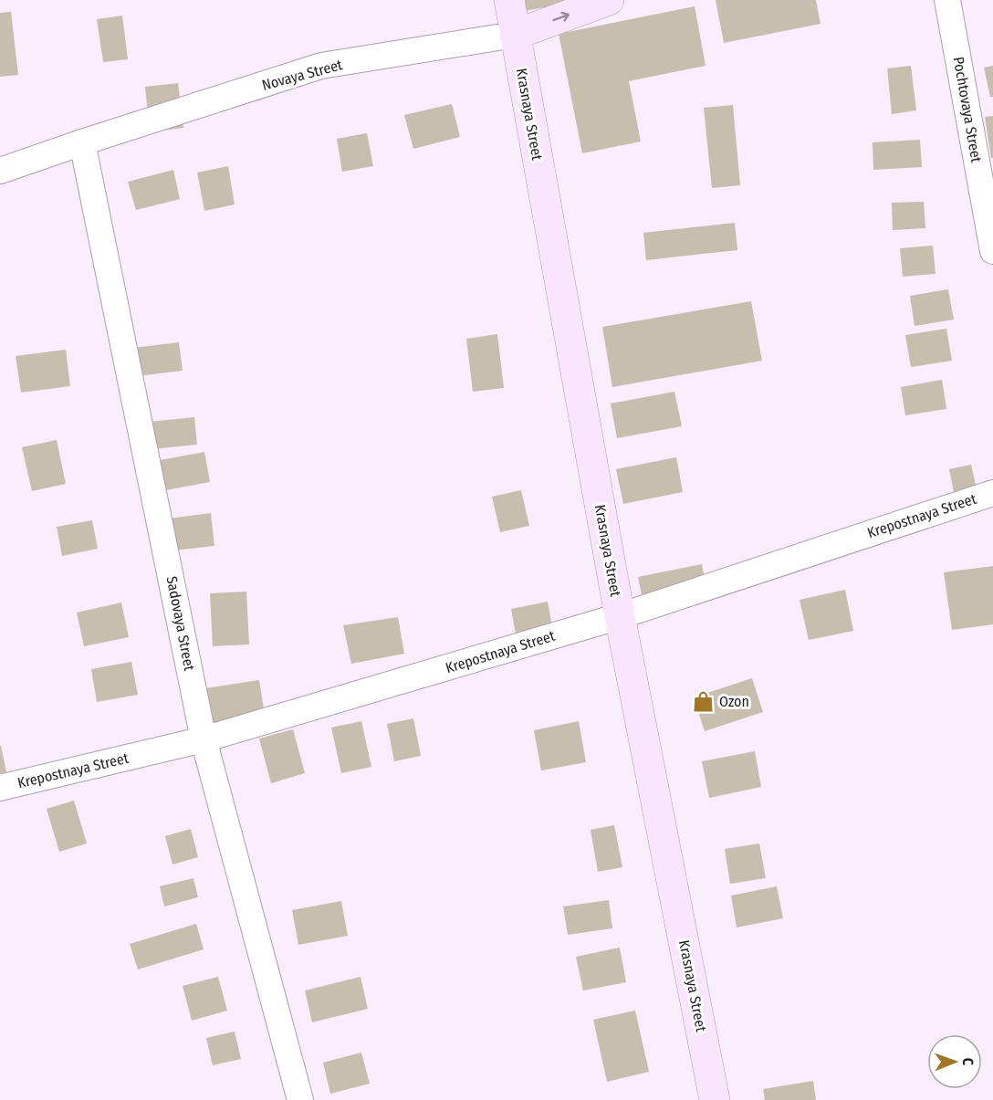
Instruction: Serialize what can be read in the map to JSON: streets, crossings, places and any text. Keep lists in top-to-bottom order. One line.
{"streets":{"street":["Novaya Street","Pochtovaya Street","Krasnaya Street","Krepostnaya Street","Sadovaya Street"]},"crossings":[["Novaya Street","Krasnaya Street"],["Novaya Street","Sadovaya Street"],["Krasnaya Street","Krepostnaya Street"],["Krepostnaya Street","Sadovaya Street"]],"places":{"shop":["Ozon"]},"north":"right"}
